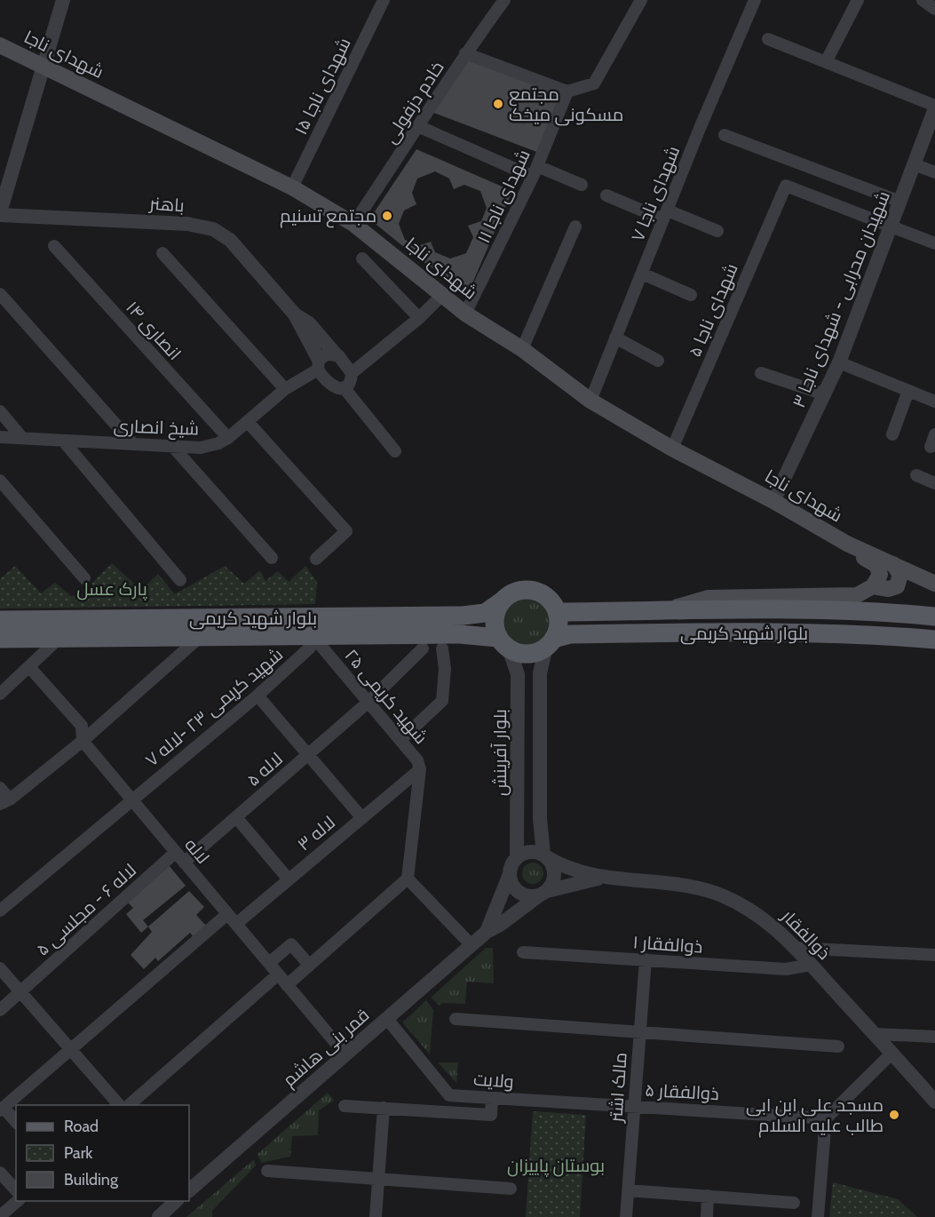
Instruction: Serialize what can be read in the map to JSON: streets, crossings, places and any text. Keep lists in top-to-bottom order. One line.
{"streets":{"main road":["شهدای ناجا","بلوار شهید کریمی"],"street":["شهدای ناجا ۱۵","خادم دزفولی","شهدای ناجا ۷","شهدای ناجا ۱۱","باهنر","شهیدان محرابی - شهدای ناجا ۳","شهدای ناجا ۵","انصاری ۱۴","شیخ انصاری","شهید کریمی ۲۵","شهید کریمی ۲۳ -لاله ۷","بلوار آفرینش","لاله ۵","لاله ۳","لاله","لاله ۶ - مجلسی ۵","ذوالفقار","ذوالفقار ۱","قمر بنی هاشم","ولایت","مالک اشتر","ذوالفقار ۵"]},"crossings":[["شهدای ناجا","شهدای ناجا ۱۵"],["شهدای ناجا","خادم دزفولی"],["شهدای ناجا","شهدای ناجا ۷"],["شهدای ناجا","شهدای ناجا ۱۱"],["شهدای ناجا","شهیدان محرابی - شهدای ناجا ۳"],["شهدای ناجا","شهدای ناجا ۵"],["باهنر","شیخ انصاری"],["شهیدان محرابی - شهدای ناجا ۳","شهدای ناجا ۵"],["انصاری ۱۴","شیخ انصاری"],["بلوار شهید کریمی","شهید کریمی ۲۵"],["بلوار شهید کریمی","شهید کریمی ۲۳ -لاله ۷"],["بلوار شهید کریمی","بلوار آفرینش"],["شهید کریمی ۲۵","شهید کریمی ۲۳ -لاله ۷"],["شهید کریمی ۲۵","لاله ۵"],["شهید کریمی ۲۵","لاله ۳"],["شهید کریمی ۲۳ -لاله ۷","لاله"],["بلوار آفرینش","قمر بنی هاشم"],["لاله ۵","لاله"],["لاله ۳","لاله"],["لاله","لاله ۶ - مجلسی ۵"],["لاله","قمر بنی هاشم"],["ذوالفقار","ذوالفقار ۱"],["ذوالفقار ۱","مالک اشتر"],["قمر بنی هاشم","ولایت"],["ولایت","مالک اشتر"],["ولایت","ذوالفقار ۵"],["مالک اشتر","ذوالفقار ۵"]],"parks":["پارک عسل","بوستان پاییزان"],"places":["مجتمع مسکونی میخک","مجتمع تسنیم","مسجد علی ابن ابی طالب علیه السلام"],"legend":["Road","Park","Building"]}
